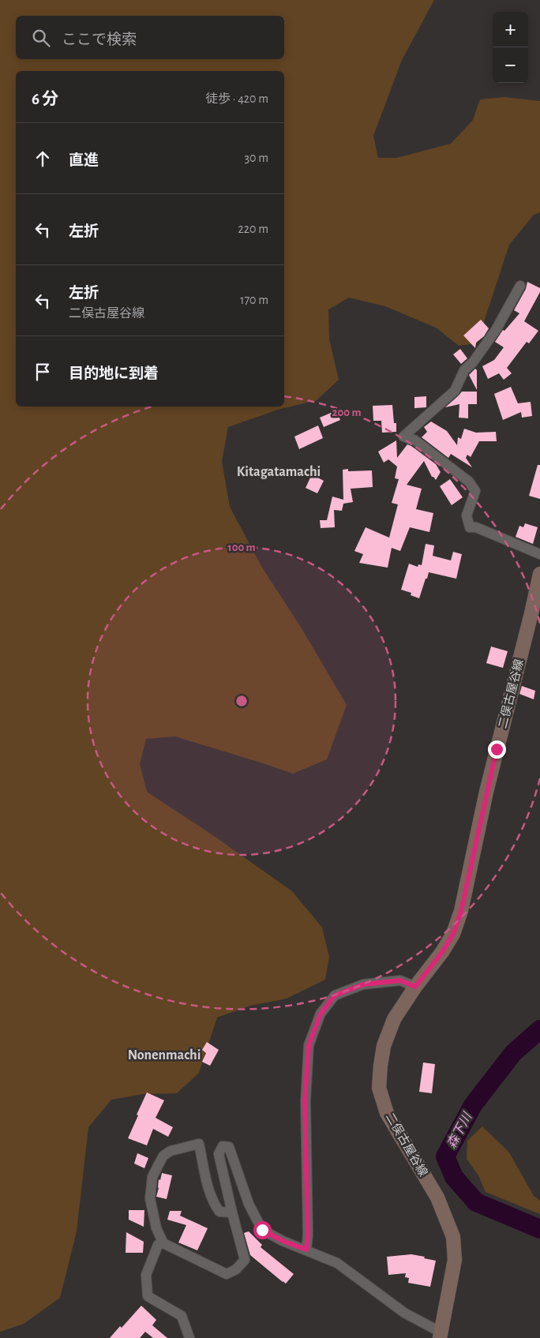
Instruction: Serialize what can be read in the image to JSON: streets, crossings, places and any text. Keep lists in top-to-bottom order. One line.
{"streets":{"main road":["二俣古屋谷線"]},"districts":["Kitagatamachi","Nonenmachi"],"water":["森下川"],"page":{"map_buttons":["+","−"],"search":"ここで検索","heading":["6 分","徒歩 · 420 m"],"list":[["直進","30 m"],["左折","220 m"],["左折","二俣古屋谷線","170 m"],"目的地に到着"]},"rings":["200 m","100 m"]}
